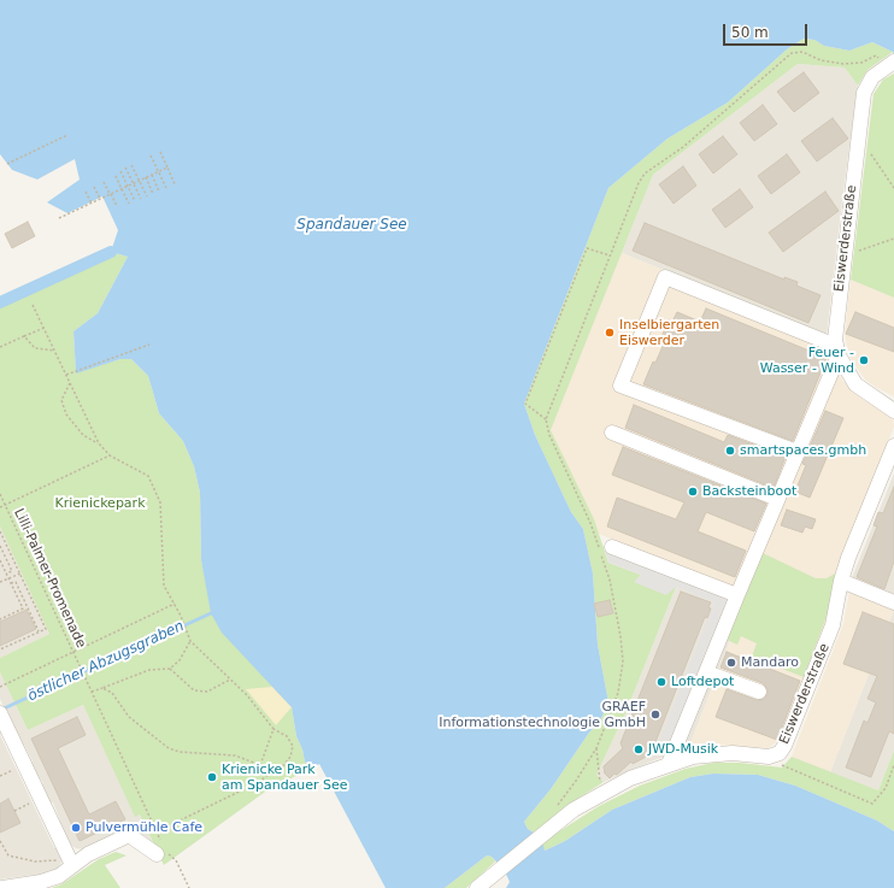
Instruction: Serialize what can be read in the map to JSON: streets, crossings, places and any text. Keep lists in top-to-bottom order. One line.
{"streets":{"street":["Eiswerderstraße"],"path":["Lilli-Palmer-Promenade"]},"water":["Spandauer See","östlicher Abzugsgraben"],"parks":["Krienickepark"],"places":["Inselbiergarten Eiswerder","Feuer - Wasser - Wind","smartspaces.gmbh","Backsteinboot","Mandaro","Loftdepot","GRAEF Informationstechnologie GmbH","JWD-Musik","Krienicke Park am Spandauer See","Pulvermühle Cafe"],"scale_bar":"50 m"}
